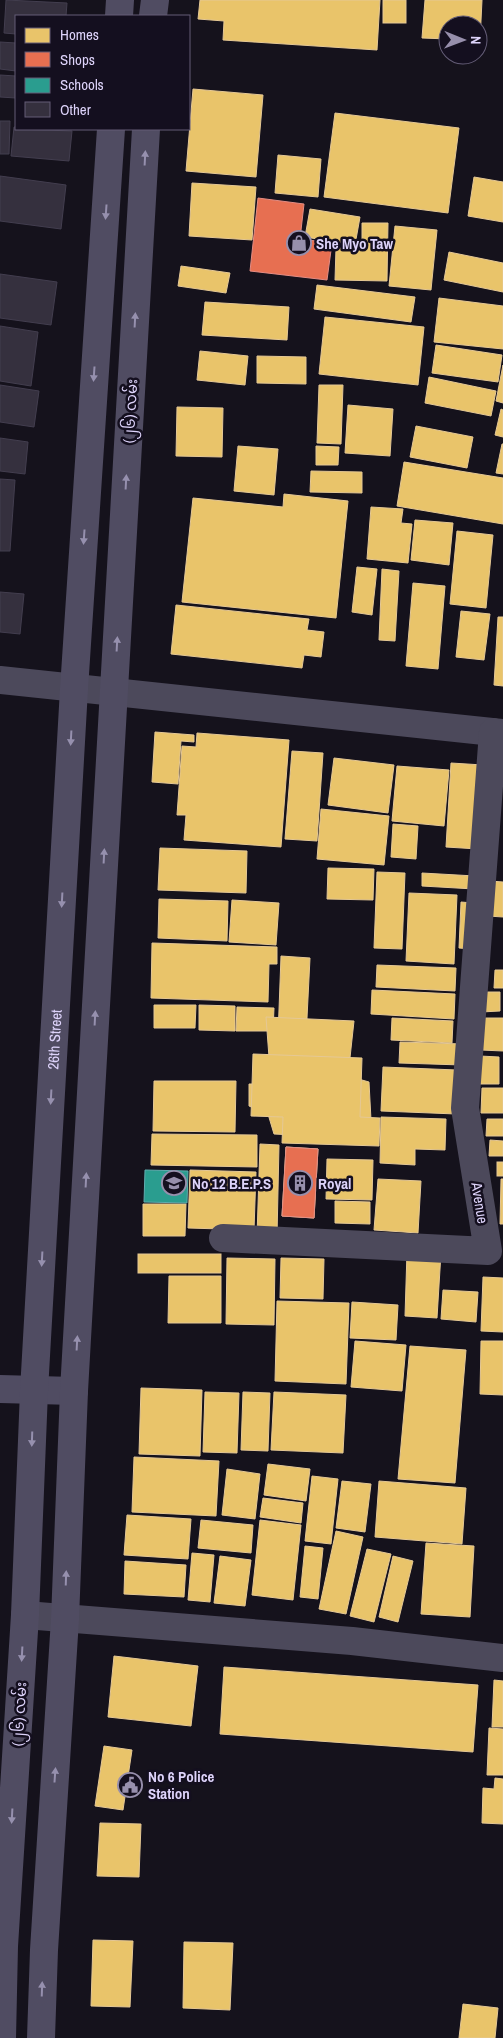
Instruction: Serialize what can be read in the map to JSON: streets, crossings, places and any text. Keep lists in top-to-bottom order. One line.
{"streets":{"main road":["(၂၆) လမ်း","26th Street"],"street":["Avenue"]},"crossings":[["(၂၆) လမ်း","26th Street"]],"places":{"shop":["She Myo Taw"],"school or university":["No 12 B.E.P.S"],"building":["Royal"],"public building":["No 6 Police Station"]},"legend":["Homes","Shops","Schools","Other"],"north":"right"}
